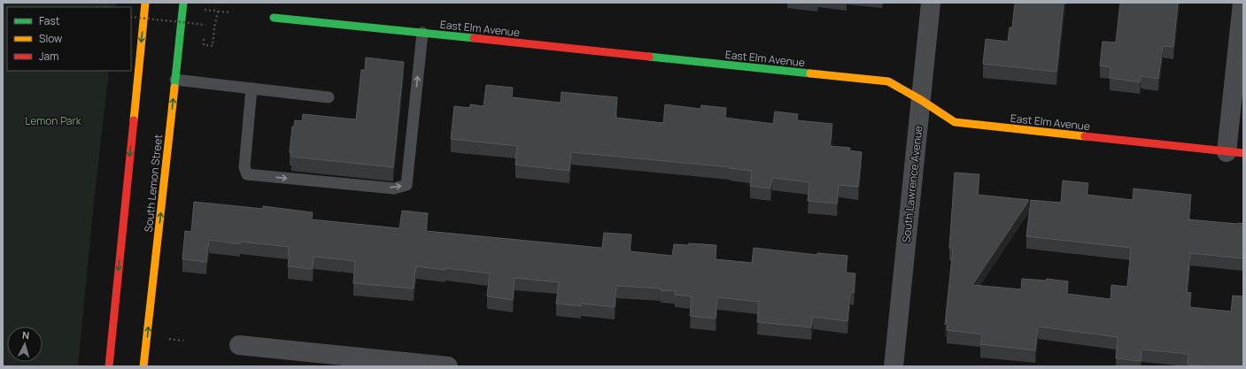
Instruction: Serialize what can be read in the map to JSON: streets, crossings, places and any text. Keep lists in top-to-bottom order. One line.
{"streets":{"street":["East Elm Avenue","South Lemon Street","South Lawrence Avenue"]},"crossings":[["East Elm Avenue","South Lawrence Avenue"]],"parks":["Lemon Park"],"legend":["Fast","Slow","Jam"],"north":"top"}
